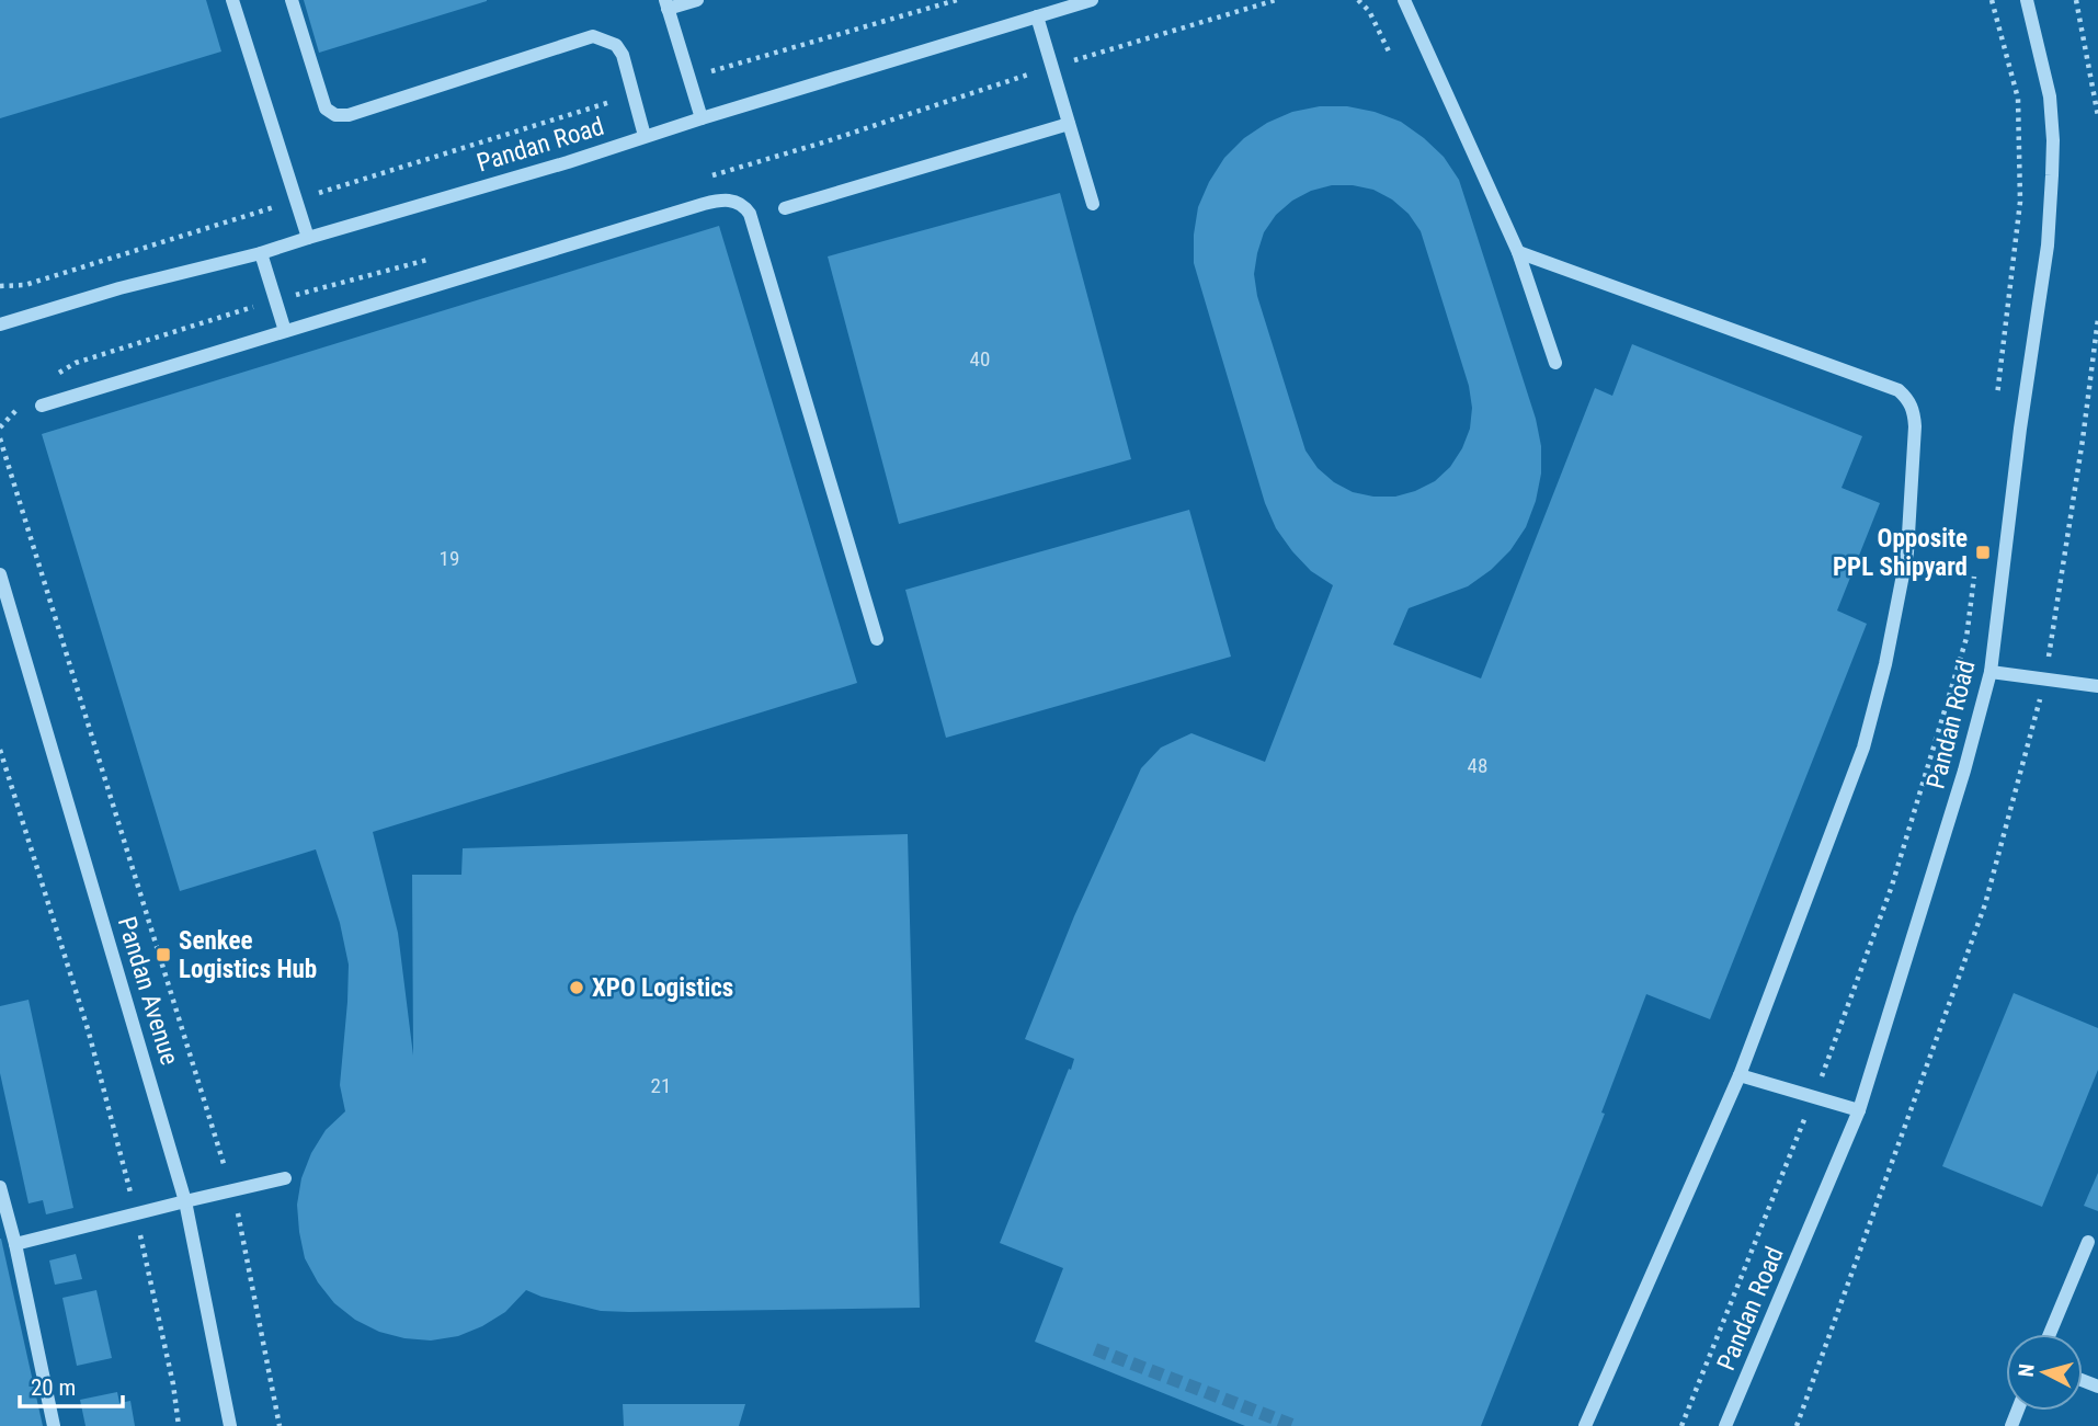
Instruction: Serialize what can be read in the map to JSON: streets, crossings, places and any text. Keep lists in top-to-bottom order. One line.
{"streets":{"street":["Pandan Road","Pandan Avenue"]},"places":{"transit":["Opposite PPL Shipyard","Senkee Logistics Hub"],"other":["XPO Logistics"]},"house_numbers":["40","19","48","21"],"scale_bar":"20 m","north":"left"}
